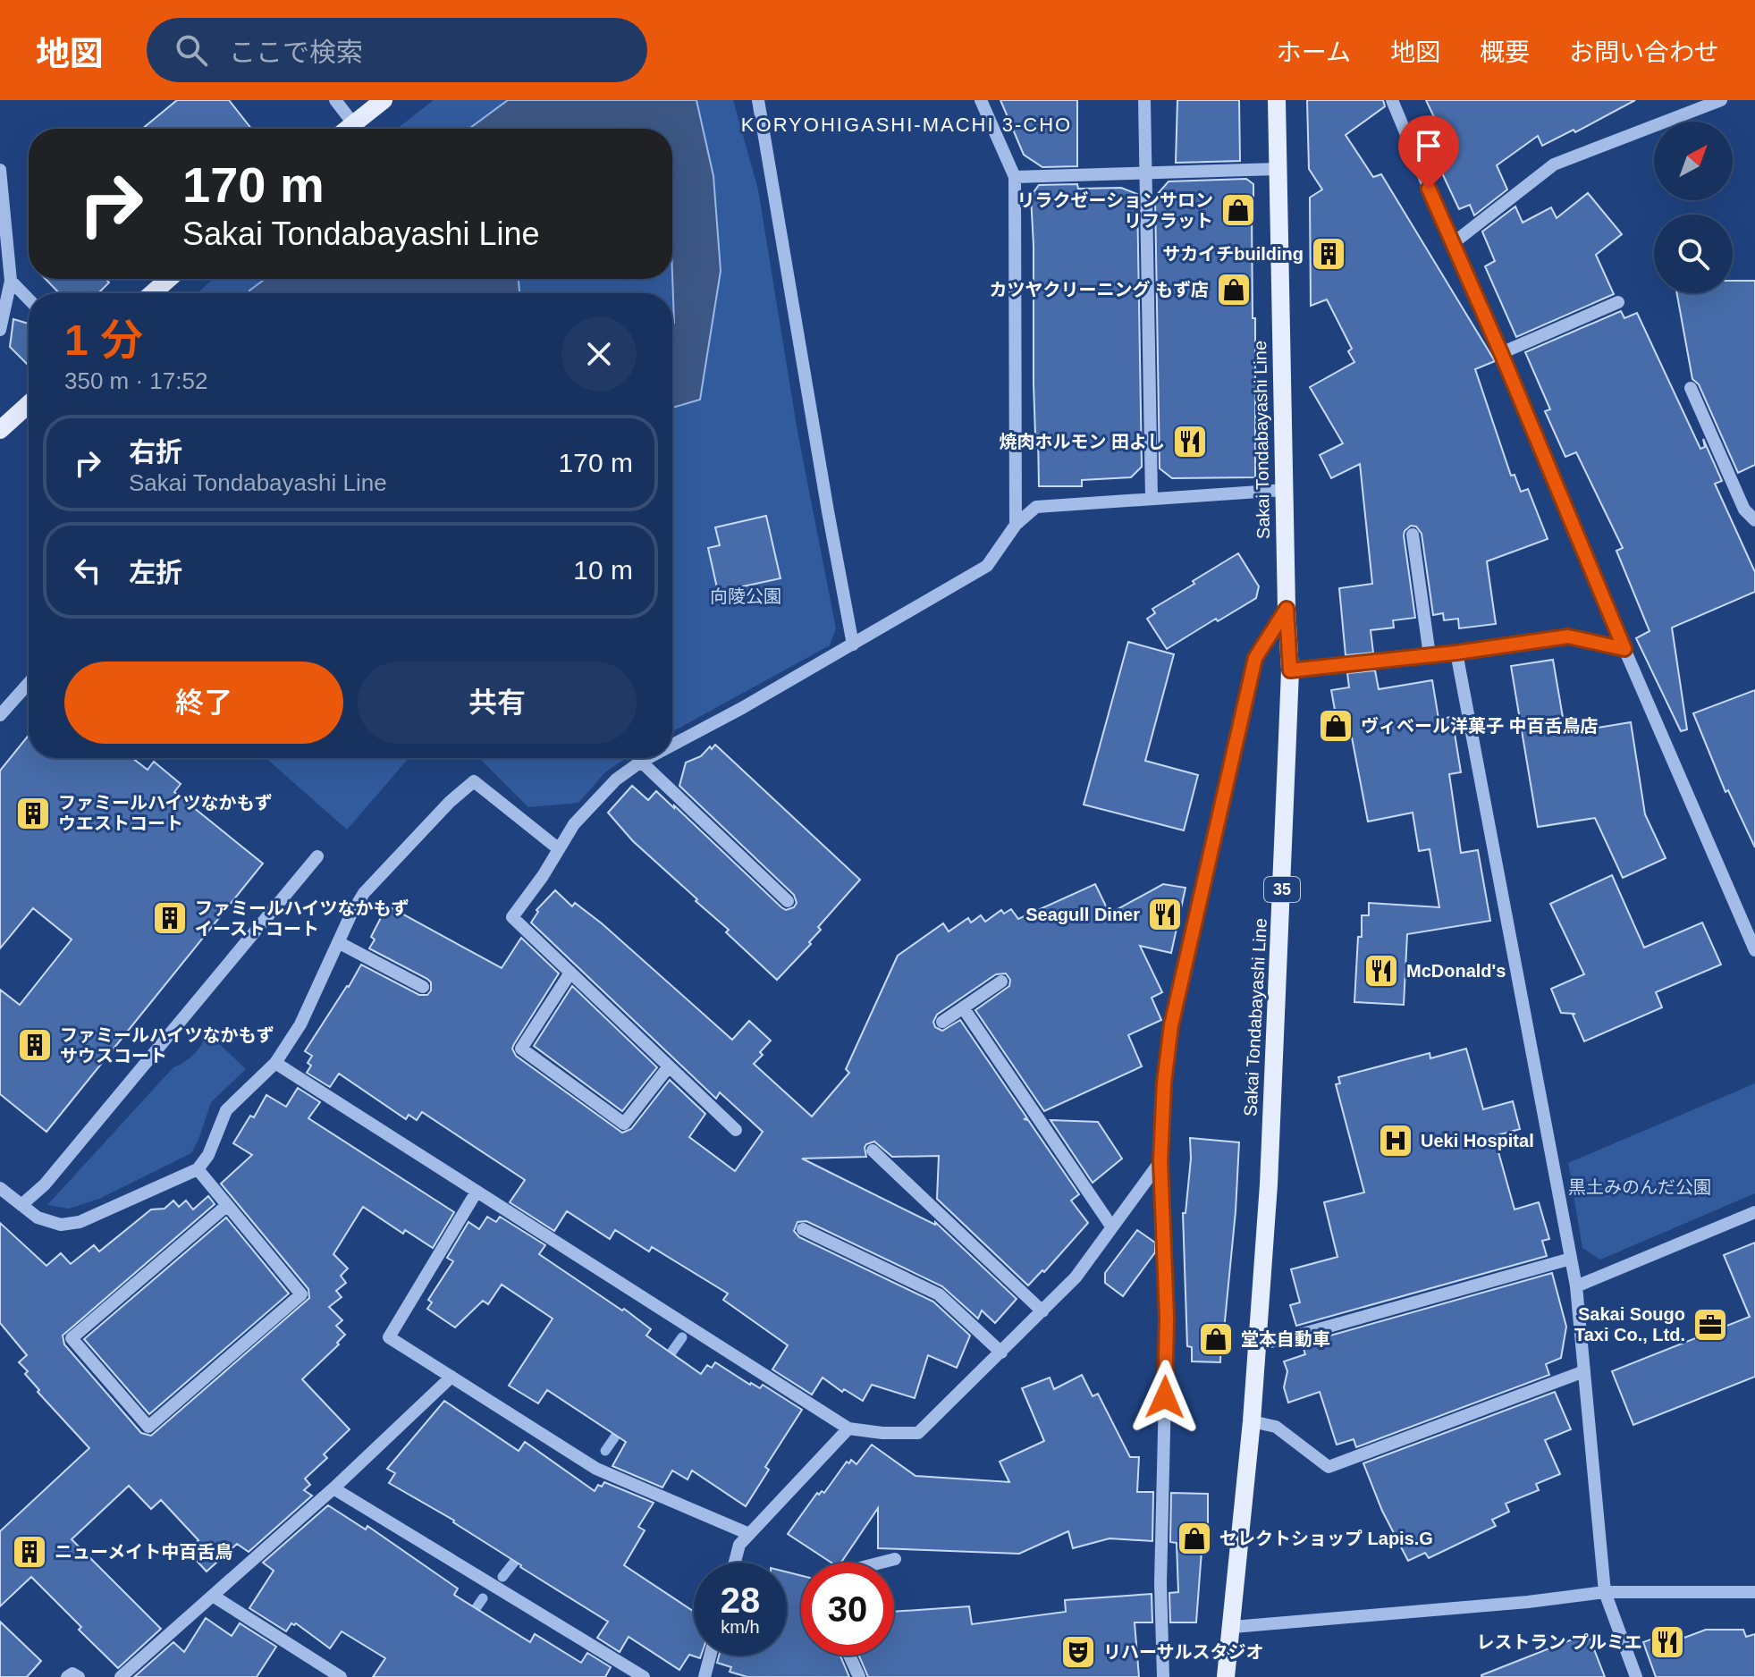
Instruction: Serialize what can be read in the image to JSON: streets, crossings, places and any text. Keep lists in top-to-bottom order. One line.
{"streets":{"main road":["Sakai Tondabayashi Line","35"]},"districts":["KORYOHIGASHI-MACHI 3-CHO"],"parks":["向陵公園","黒土みのんだ公園"],"places":{"shop":["リラクゼーションサロン リフラット","カツヤクリーニング もず店","ヴィベール洋菓子 中百舌鳥店","堂本自動車","セレクトショップ Lapis.G"],"building":["サカイチbuilding","ファミールハイツなかもず ウエストコート","ファミールハイツなかもず イーストコート","ファミールハイツなかもず サウスコート","ニューメイト中百舌鳥"],"restaurant":["焼肉ホルモン 田よし","Seagull Diner","McDonald's","レストラン プルミエ"],"hospital":["Ueki Hospital"],"office":["Sakai Sougo Taxi Co., Ltd."],"theatre":["リハーサルスタジオ"]},"north":"top right","page":{"header":"地図","search":"ここで検索","nav":["ホーム","地図","概要","お問い合わせ"],"turn":["170 m","Sakai Tondabayashi Line"],"heading":["1 分","350 m · 17:52"],"list":[{"name":"右折","note":"Sakai Tondabayashi Line","value":"170 m"},{"name":"左折","value":"10 m"}],"buttons":["終了","共有"],"speed":"28 km/h","limit":"30"}}
